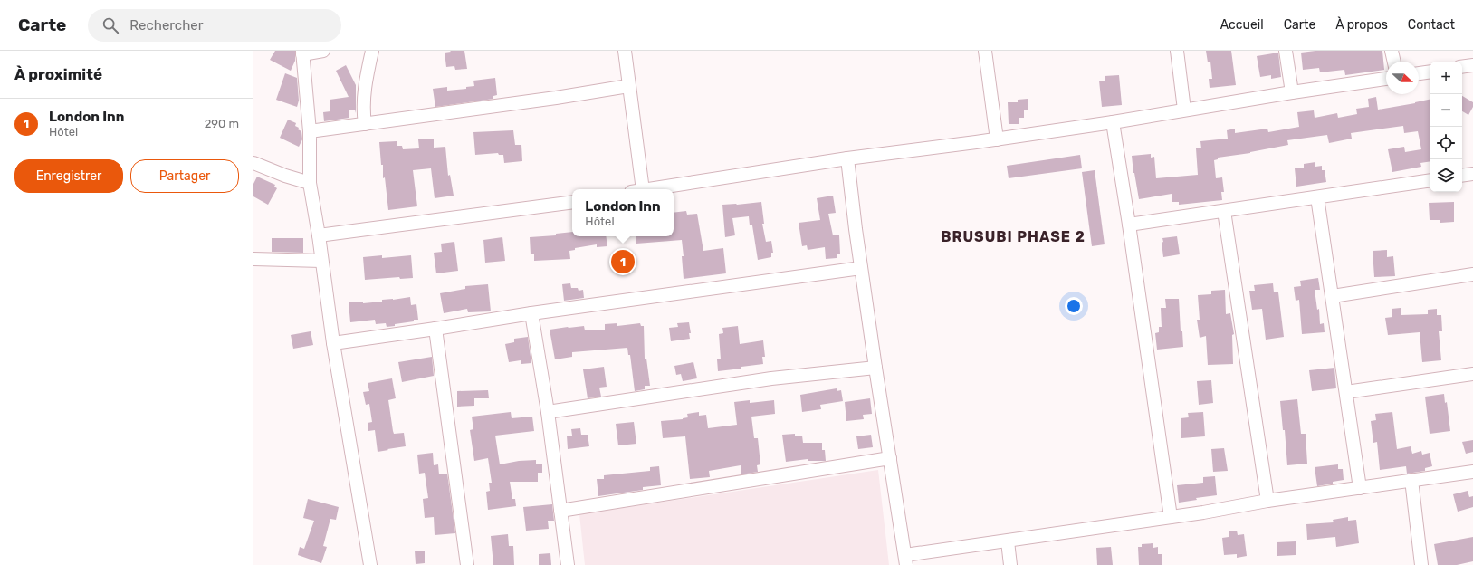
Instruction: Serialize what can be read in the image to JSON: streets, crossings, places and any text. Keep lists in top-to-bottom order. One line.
{"districts":["BRUSUBI PHASE 2"],"north":"right","page":{"header":"Carte","search":"Rechercher","nav":["Accueil","Carte","À propos","Contact"],"heading":"À proximité","map_buttons":["+","−"],"list":[{"mark":"1","name":"London Inn","note":"Hôtel","value":"290 m"}],"buttons":["Enregistrer","Partager"],"popup":["London Inn","Hôtel"],"pins":"1"}}
